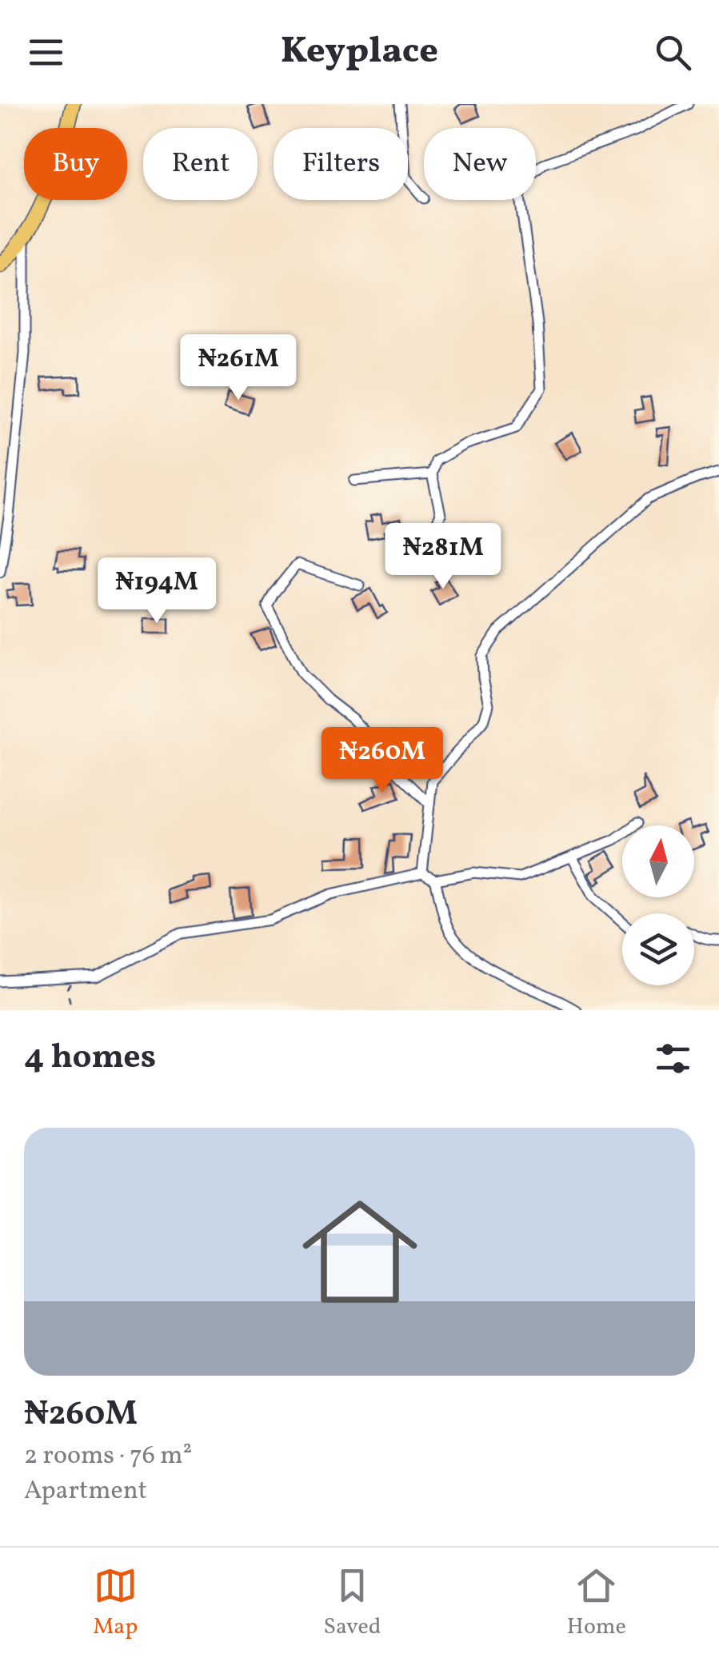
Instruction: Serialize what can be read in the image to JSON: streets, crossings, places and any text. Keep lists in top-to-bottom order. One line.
{"north":"top","page":{"header":"Keyplace","chip":["Buy","Rent","Filters","New"],"price":["₦261M","₦281M","₦194M","₦260M"],"heading":"4 homes","list":[{"name":"₦260M","note":"2 rooms · 76 m² · Apartment"}],"tabs":["Map","Saved","Home"]}}
